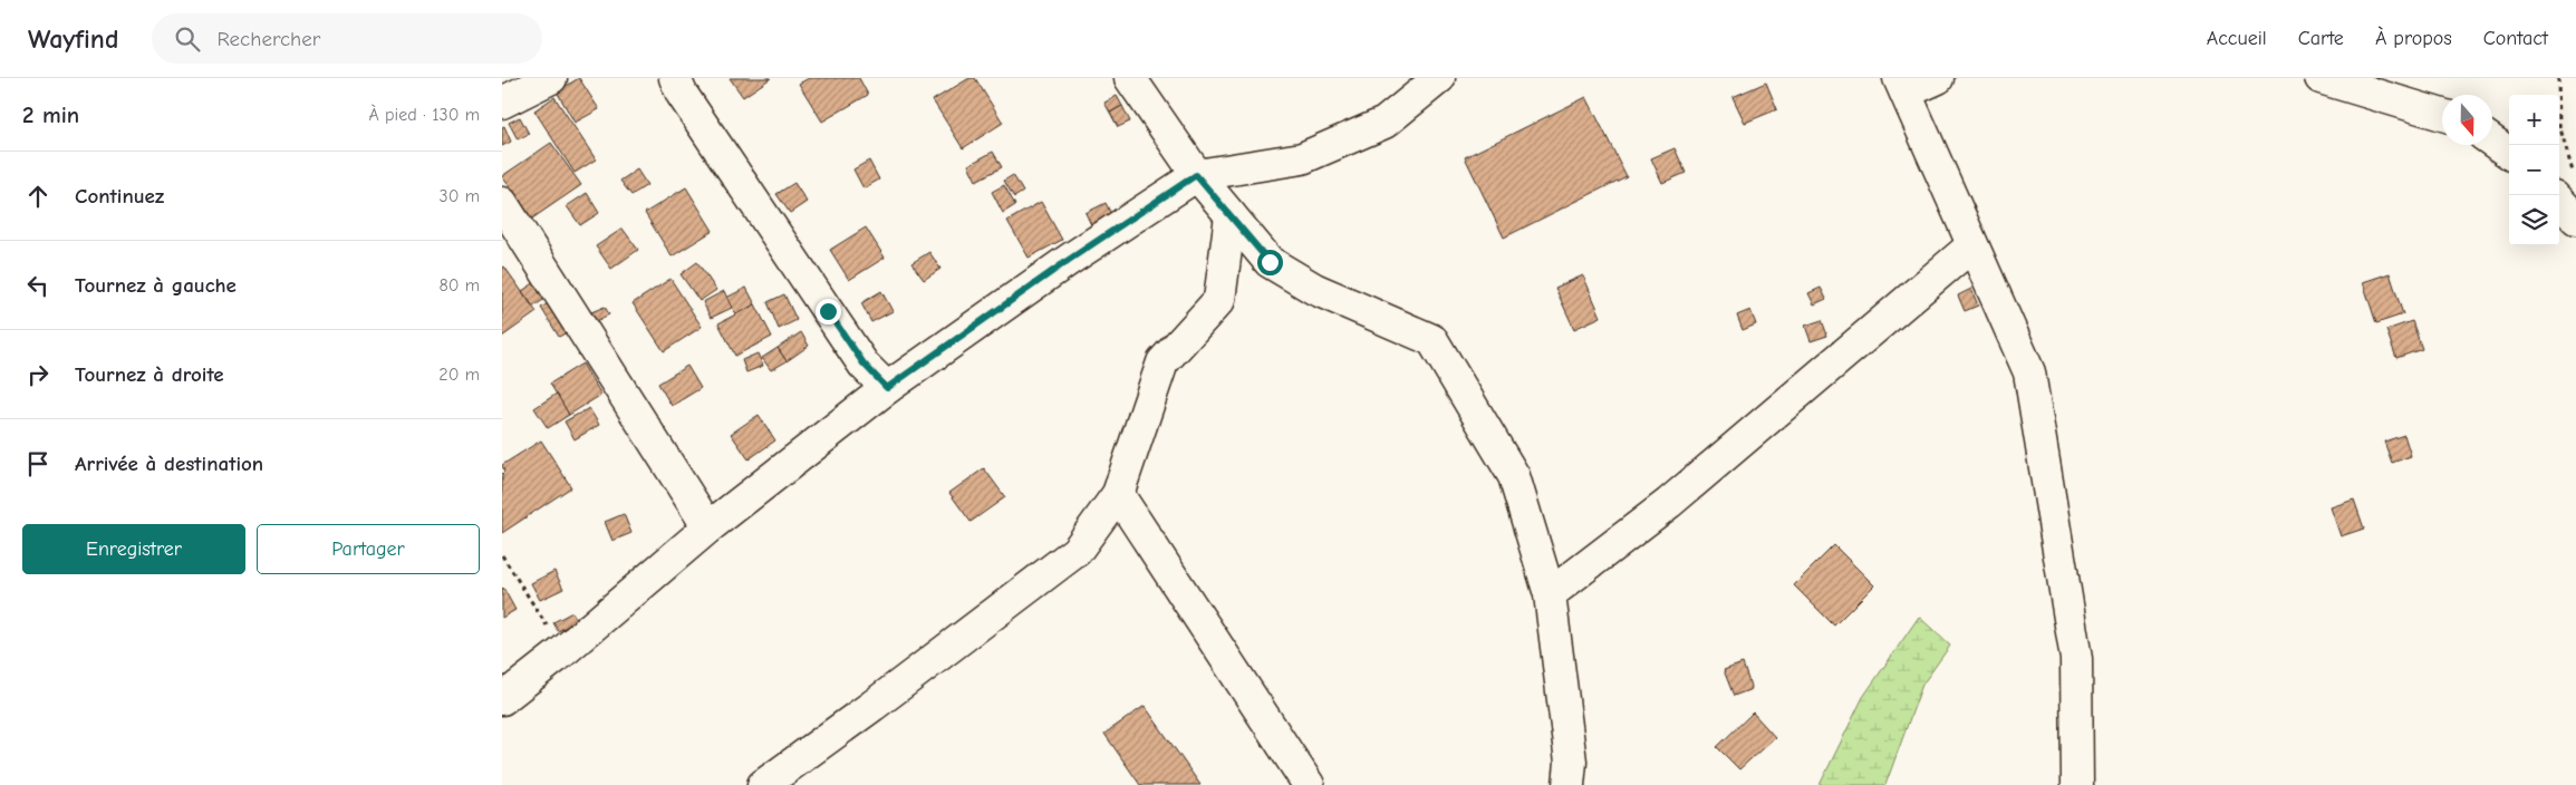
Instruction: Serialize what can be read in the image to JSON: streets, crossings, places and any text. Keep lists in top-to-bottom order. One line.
{"north":"bottom","page":{"header":"Wayfind","search":"Rechercher","nav":["Accueil","Carte","À propos","Contact"],"heading":["2 min","À pied · 130 m"],"map_buttons":["+","−"],"list":[["Continuez","30 m"],["Tournez à gauche","80 m"],["Tournez à droite","20 m"],"Arrivée à destination"],"buttons":["Enregistrer","Partager"]}}
